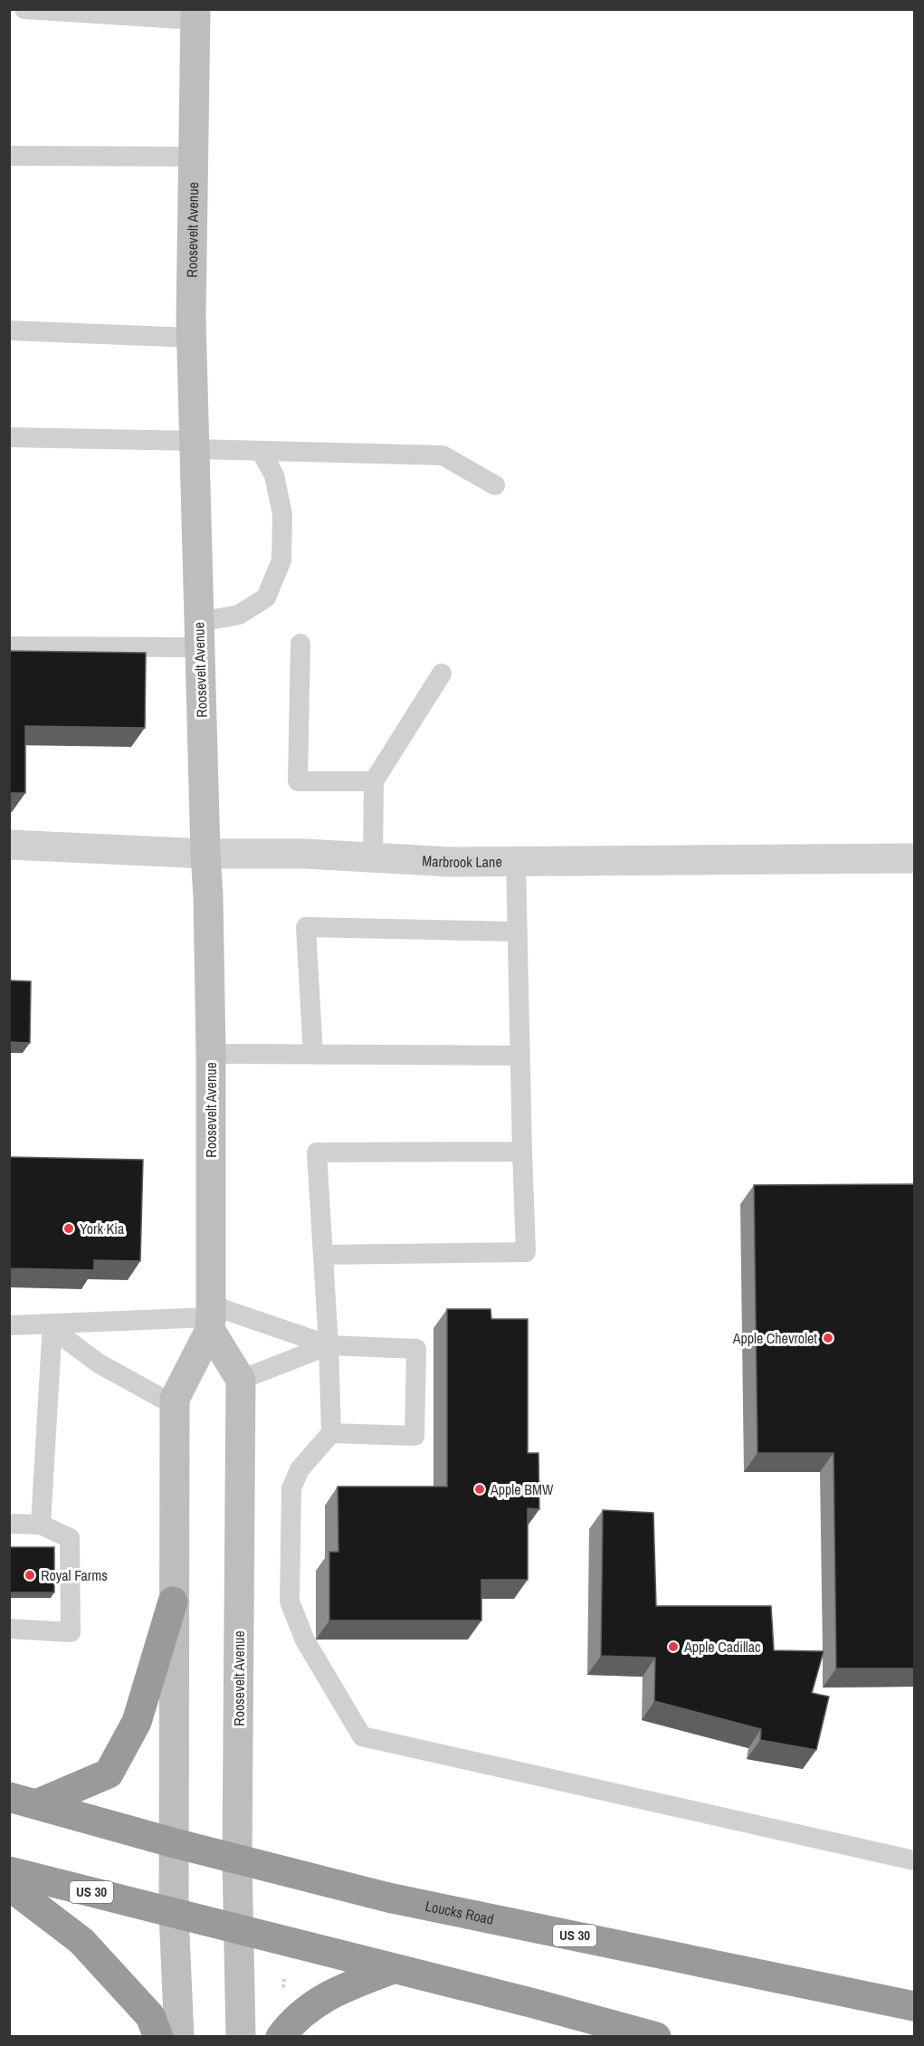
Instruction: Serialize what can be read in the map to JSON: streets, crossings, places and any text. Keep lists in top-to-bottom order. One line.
{"streets":{"highway":["US 30","Loucks Road"],"main road":["Roosevelt Avenue"],"street":["Marbrook Lane"]},"crossings":[["Roosevelt Avenue","Marbrook Lane"],["Roosevelt Avenue","US 30"],["Roosevelt Avenue","Loucks Road"]],"places":["York Kia","Apple Chevrolet","Apple BMW","Royal Farms","Apple Cadillac"]}
